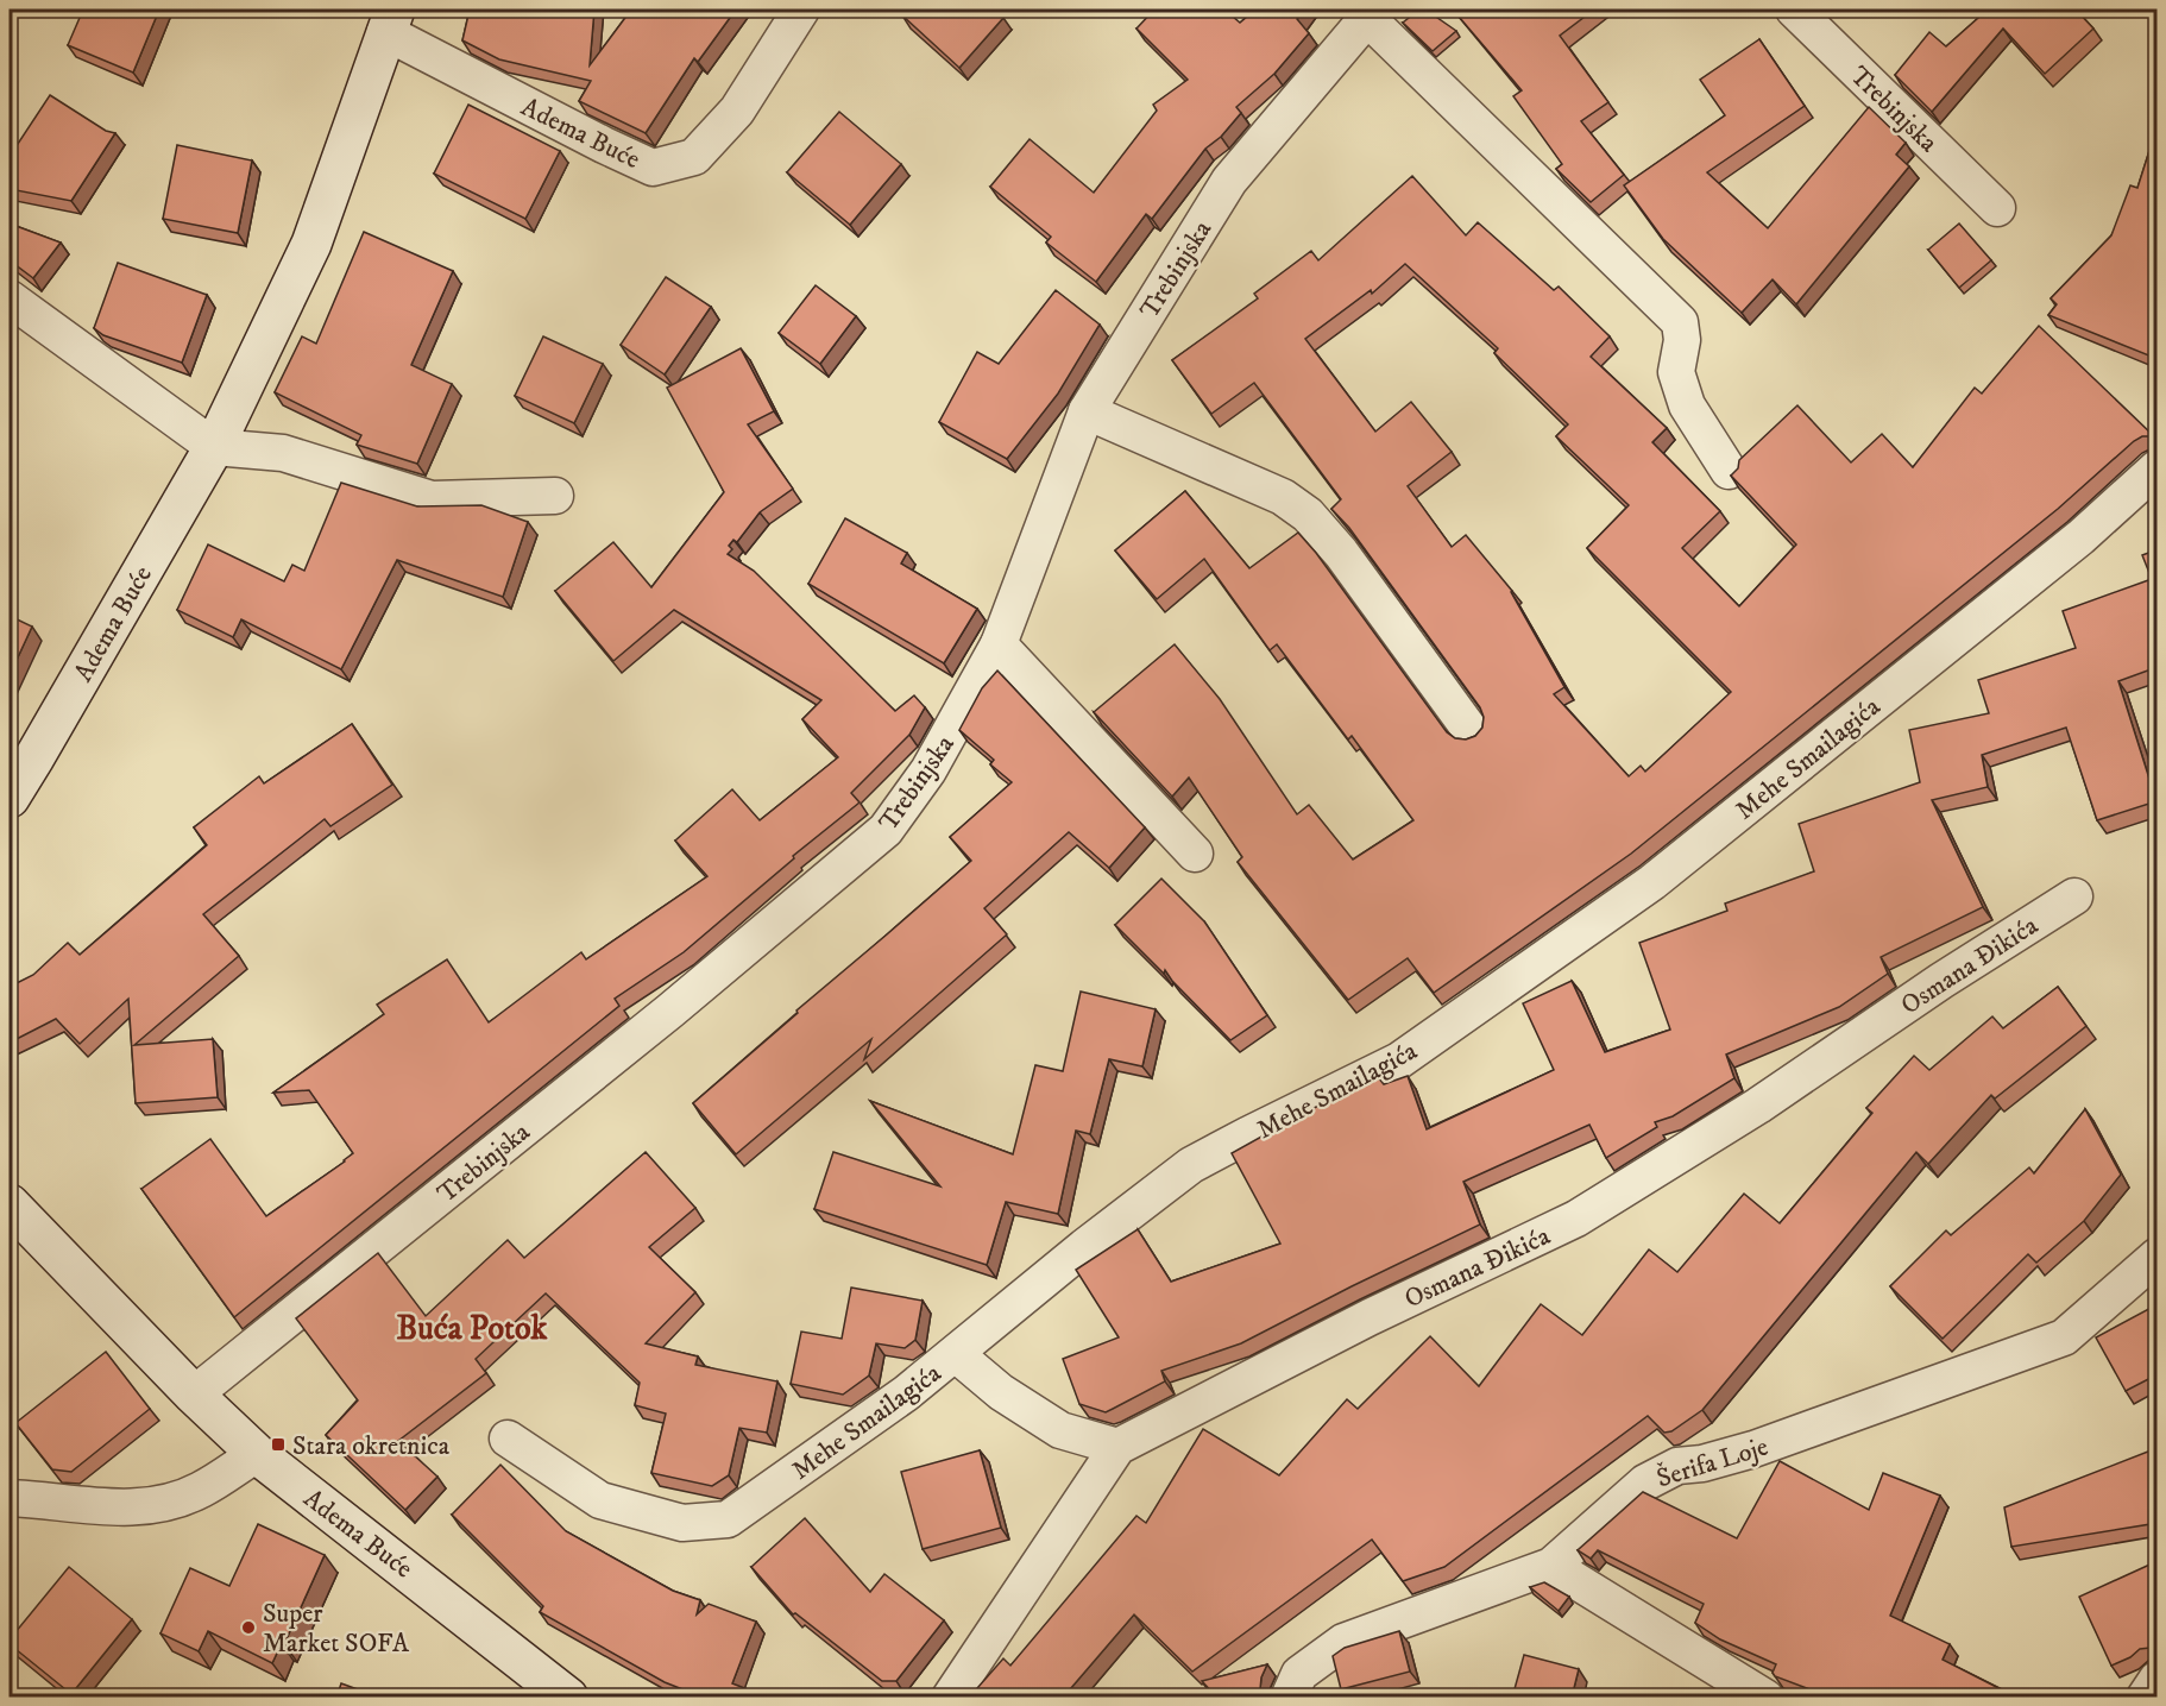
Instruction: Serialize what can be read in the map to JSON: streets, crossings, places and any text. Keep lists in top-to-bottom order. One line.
{"streets":{"street":["Trebinjska","Adema Buće","Mehe Smailagića","Osmana Đikića","Šerifa Loje"]},"crossings":[["Trebinjska","Adema Buće"]],"districts":["Buća Potok"],"places":{"transit":["Stara okretnica"],"other":["Super Market SOFA"]}}
